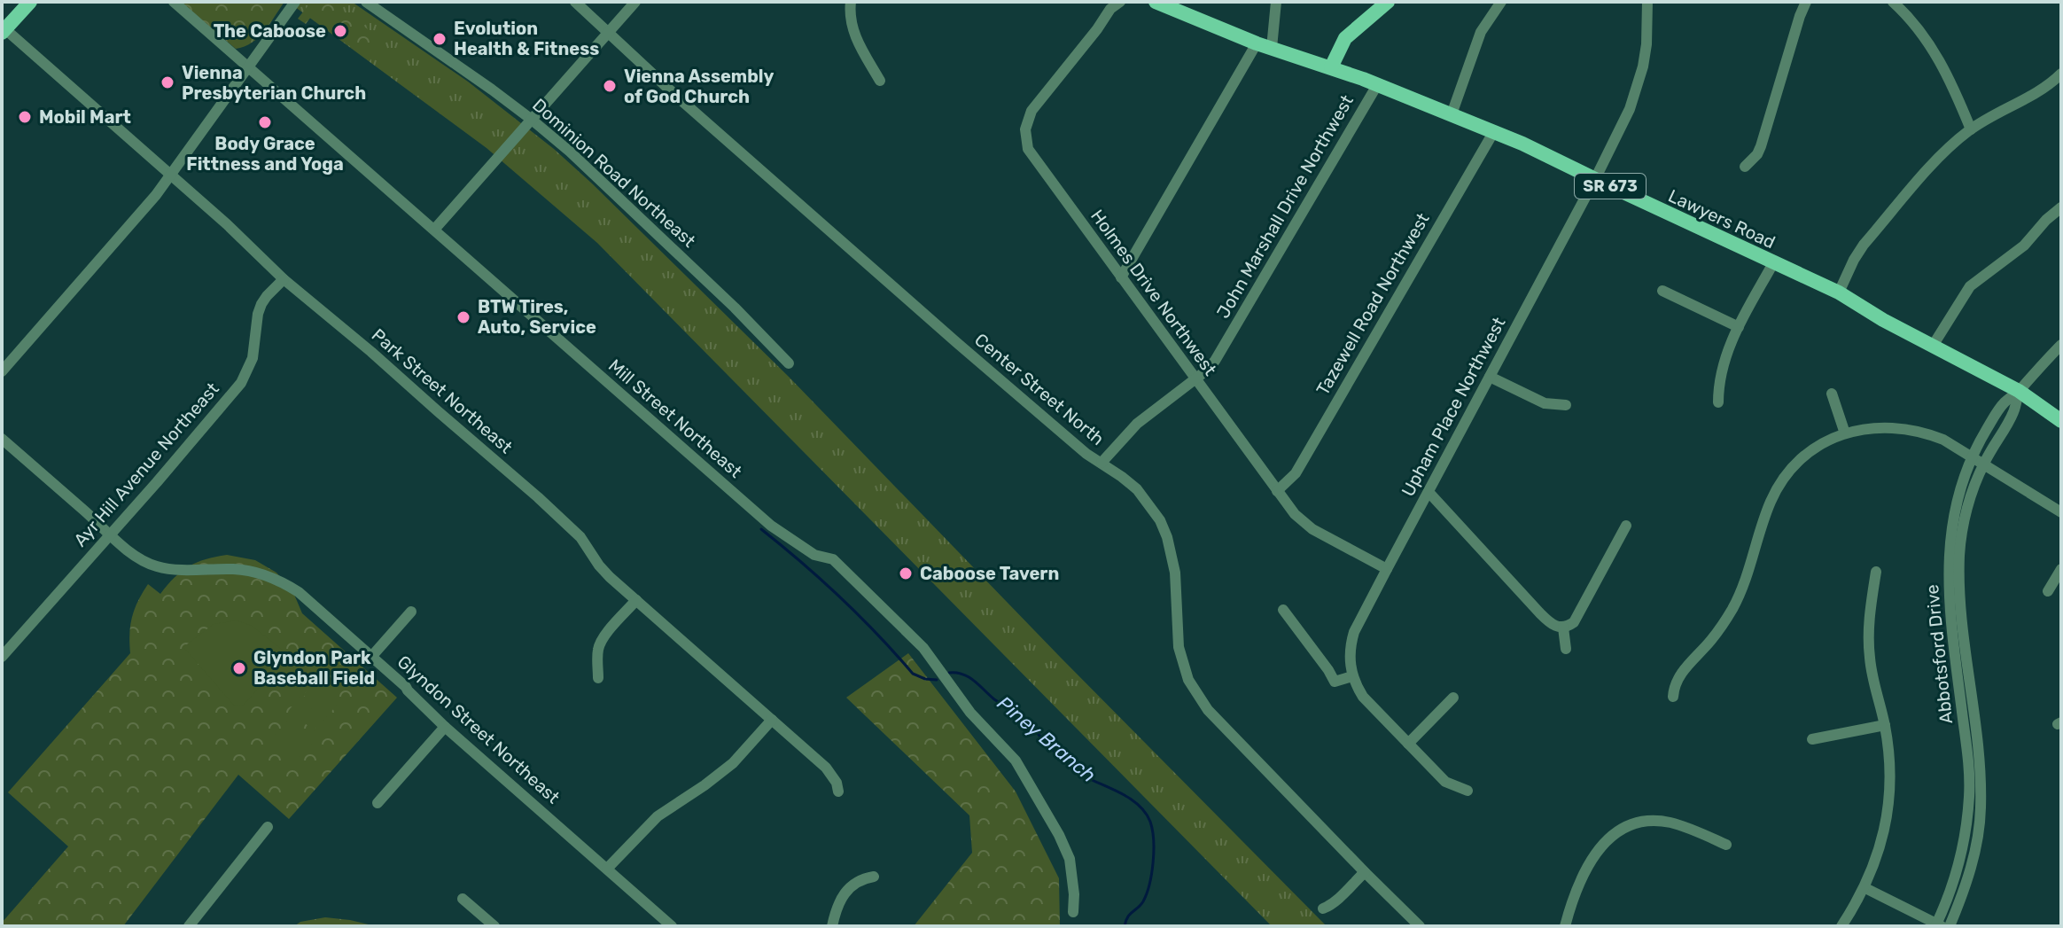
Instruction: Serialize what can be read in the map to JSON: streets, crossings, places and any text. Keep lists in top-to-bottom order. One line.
{"streets":{"main road":["SR 673","Lawyers Road"],"street":["Dominion Road Northeast","John Marshall Drive Northwest","Holmes Drive Northwest","Tazewell Road Northwest","Center Street North","Park Street Northeast","Upham Place Northwest","Mill Street Northeast","Ayr Hill Avenue Northeast","Abbotsford Drive","Glyndon Street Northeast"]},"crossings":[["John Marshall Drive Northwest","Lawyers Road"],["John Marshall Drive Northwest","Holmes Drive Northwest"],["John Marshall Drive Northwest","Center Street North"],["Lawyers Road","Tazewell Road Northwest"],["Lawyers Road","Upham Place Northwest"],["Lawyers Road","Abbotsford Drive"],["Holmes Drive Northwest","Tazewell Road Northwest"],["Holmes Drive Northwest","Upham Place Northwest"],["Park Street Northeast","Ayr Hill Avenue Northeast"],["Ayr Hill Avenue Northeast","Glyndon Street Northeast"]],"water":["Piney Branch"],"places":["The Caboose","Evolution Health & Fitness","Vienna Presbyterian Church","Vienna Assembly of God Church","Mobil Mart","Body Grace Fittness and Yoga","BTW Tires, Auto, Service","Caboose Tavern","Glyndon Park Baseball Field"]}
